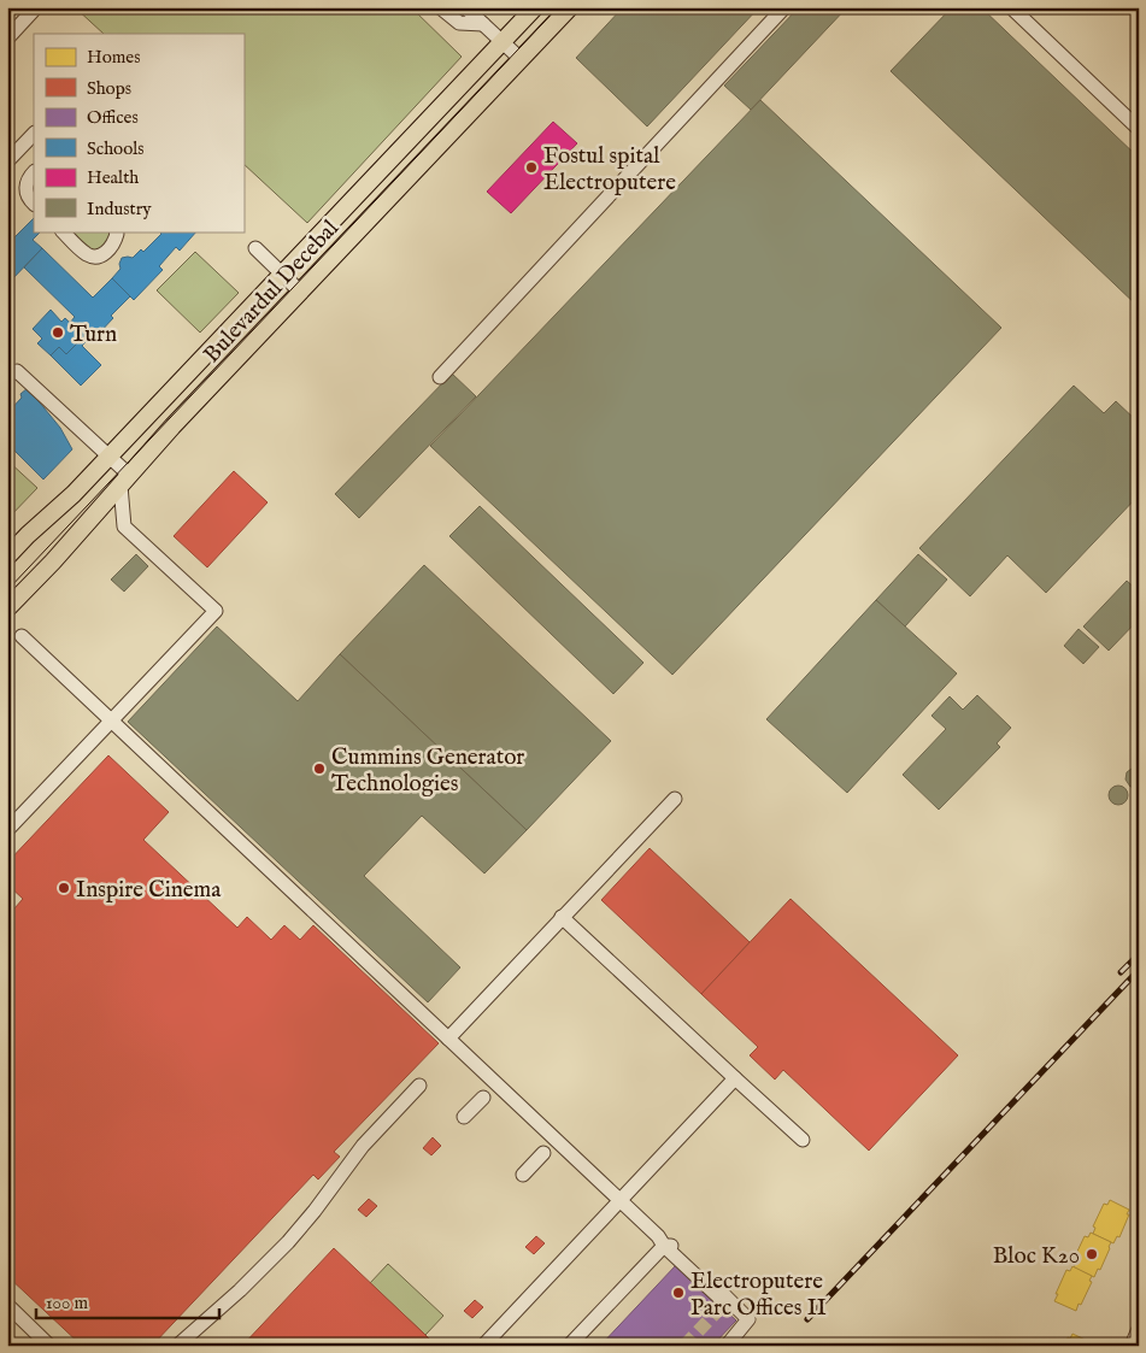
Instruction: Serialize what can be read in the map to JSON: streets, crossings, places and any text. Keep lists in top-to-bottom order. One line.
{"streets":{"main road":["Bulevardul Decebal"]},"places":["Fostul spital Electroputere","Turn","Cummins Generator Technologies","Inspire Cinema","Bloc K20","Electroputere Parc Offices II"],"legend":["Homes","Shops","Offices","Schools","Health","Industry"],"scale_bar":"100 m"}
